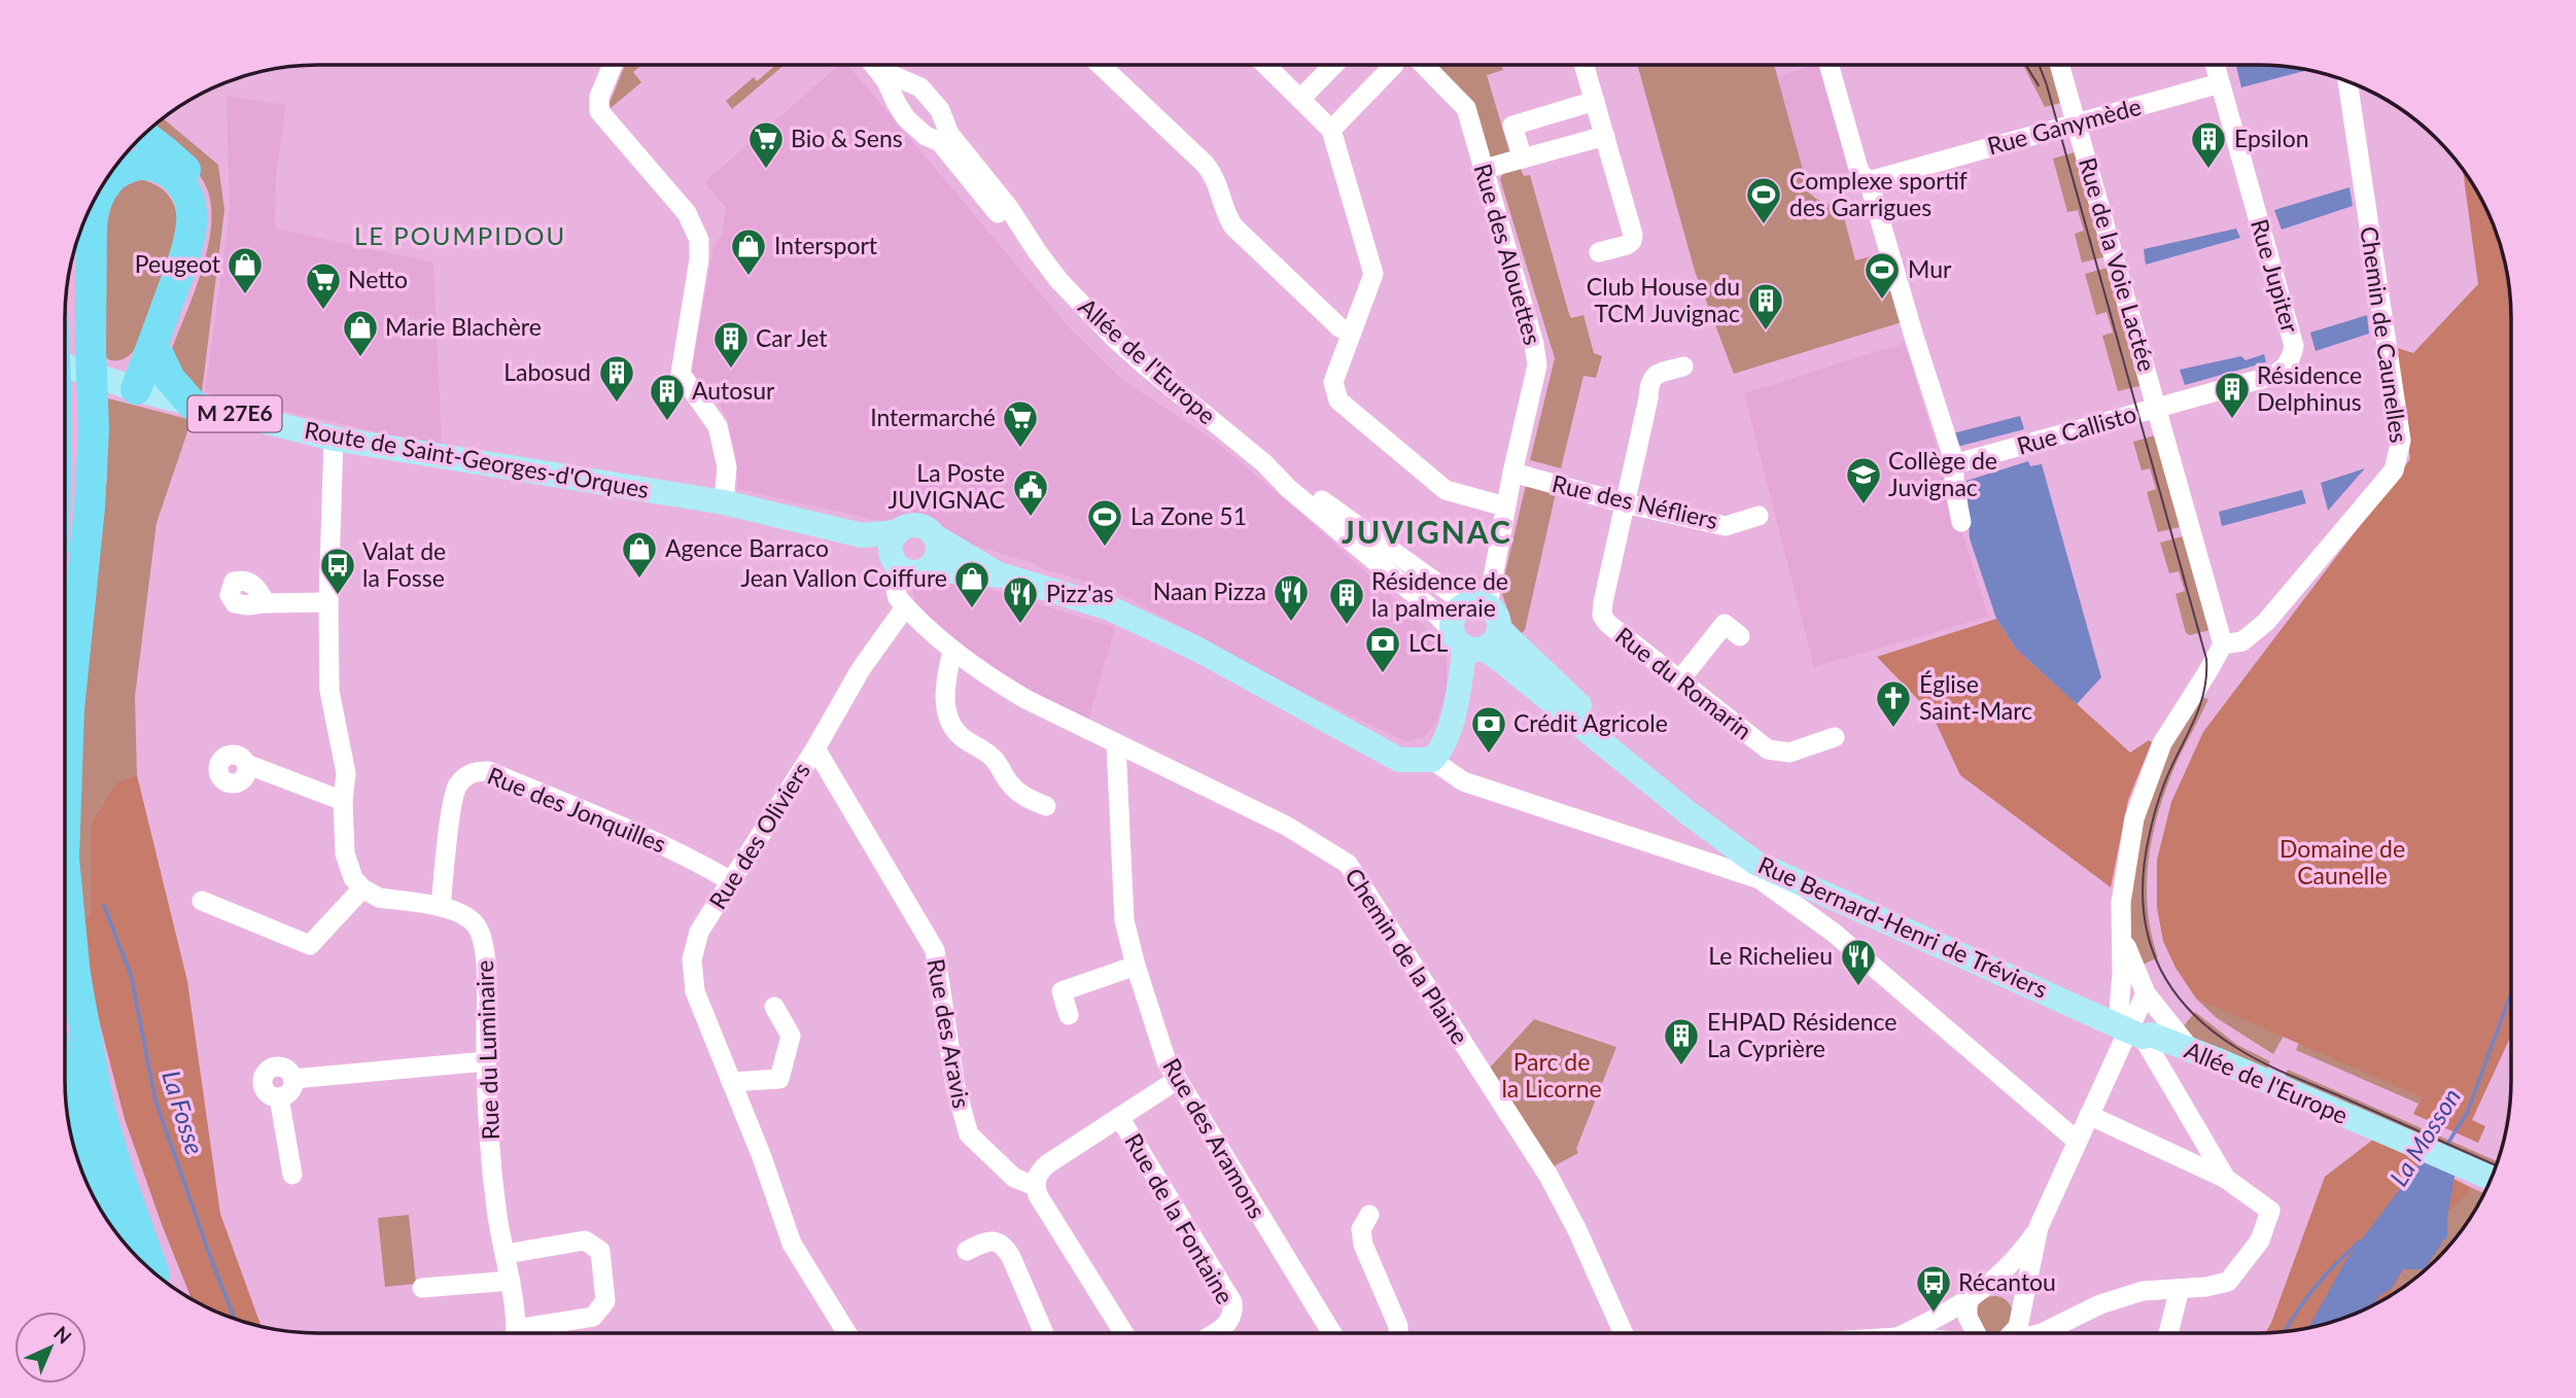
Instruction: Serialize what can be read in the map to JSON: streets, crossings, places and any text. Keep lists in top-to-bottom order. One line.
{"streets":{"main road":["Allée de l'Europe","M 27E6","Route de Saint-Georges-d'Orques","Rue Bernard-Henri de Tréviers"],"street":["Rue Ganymède","Rue des Alouettes","Rue de la Voie Lactée","Rue Jupiter","Chemin de Caunelles","Rue Callisto","Rue des Néfliers","Rue du Romarin","Rue des Jonquilles","Rue des Oliviers","Chemin de la Plaine","Rue des Aravis","Rue du Luminaire","Rue des Aramons","Rue de la Fontaine"]},"crossings":[["Rue Ganymède","Rue de la Voie Lactée"],["Rue Ganymède","Rue Jupiter"],["Rue des Alouettes","Allée de l'Europe"],["Rue des Alouettes","Rue des Néfliers"],["Rue de la Voie Lactée","Rue Jupiter"],["Rue de la Voie Lactée","Chemin de Caunelles"],["Rue de la Voie Lactée","Rue Callisto"],["Rue Jupiter","Rue Callisto"],["Allée de l'Europe","Rue Bernard-Henri de Tréviers"],["Rue des Néfliers","Rue du Romarin"],["Rue des Jonquilles","Rue des Oliviers"],["Rue des Jonquilles","Rue du Luminaire"],["Rue des Oliviers","Chemin de la Plaine"],["Rue des Oliviers","Rue des Aravis"],["Chemin de la Plaine","Rue des Aramons"],["Rue des Aravis","Rue de la Fontaine"],["Rue des Aramons","Rue de la Fontaine"]],"districts":["LE POUMPIDOU","JUVIGNAC"],"water":["La Fosse","La Mosson"],"parks":["Domaine de Caunelle","Parc de la Licorne"],"places":{"supermarket":["Bio & Sens","Netto","Intermarché"],"building":["Epsilon","Club House du TCM Juvignac","Car Jet","Labosud","Résidence Delphinus","Autosur","Résidence de la palmeraie","EHPAD Résidence La Cyprière"],"sports":["Complexe sportif des Garrigues","Mur","La Zone 51"],"shop":["Intersport","Peugeot","Marie Blachère","Agence Barraco","Jean Vallon Coiffure"],"school or university":["Collège de Juvignac"],"public building":["La Poste JUVIGNAC"],"bus stop":["Valat de la Fosse","Récantou"],"restaurant":["Naan Pizza","Pizz'as","Le Richelieu"],"bank":["LCL","Crédit Agricole"],"church":["Église Saint-Marc"]},"north":"top right"}
